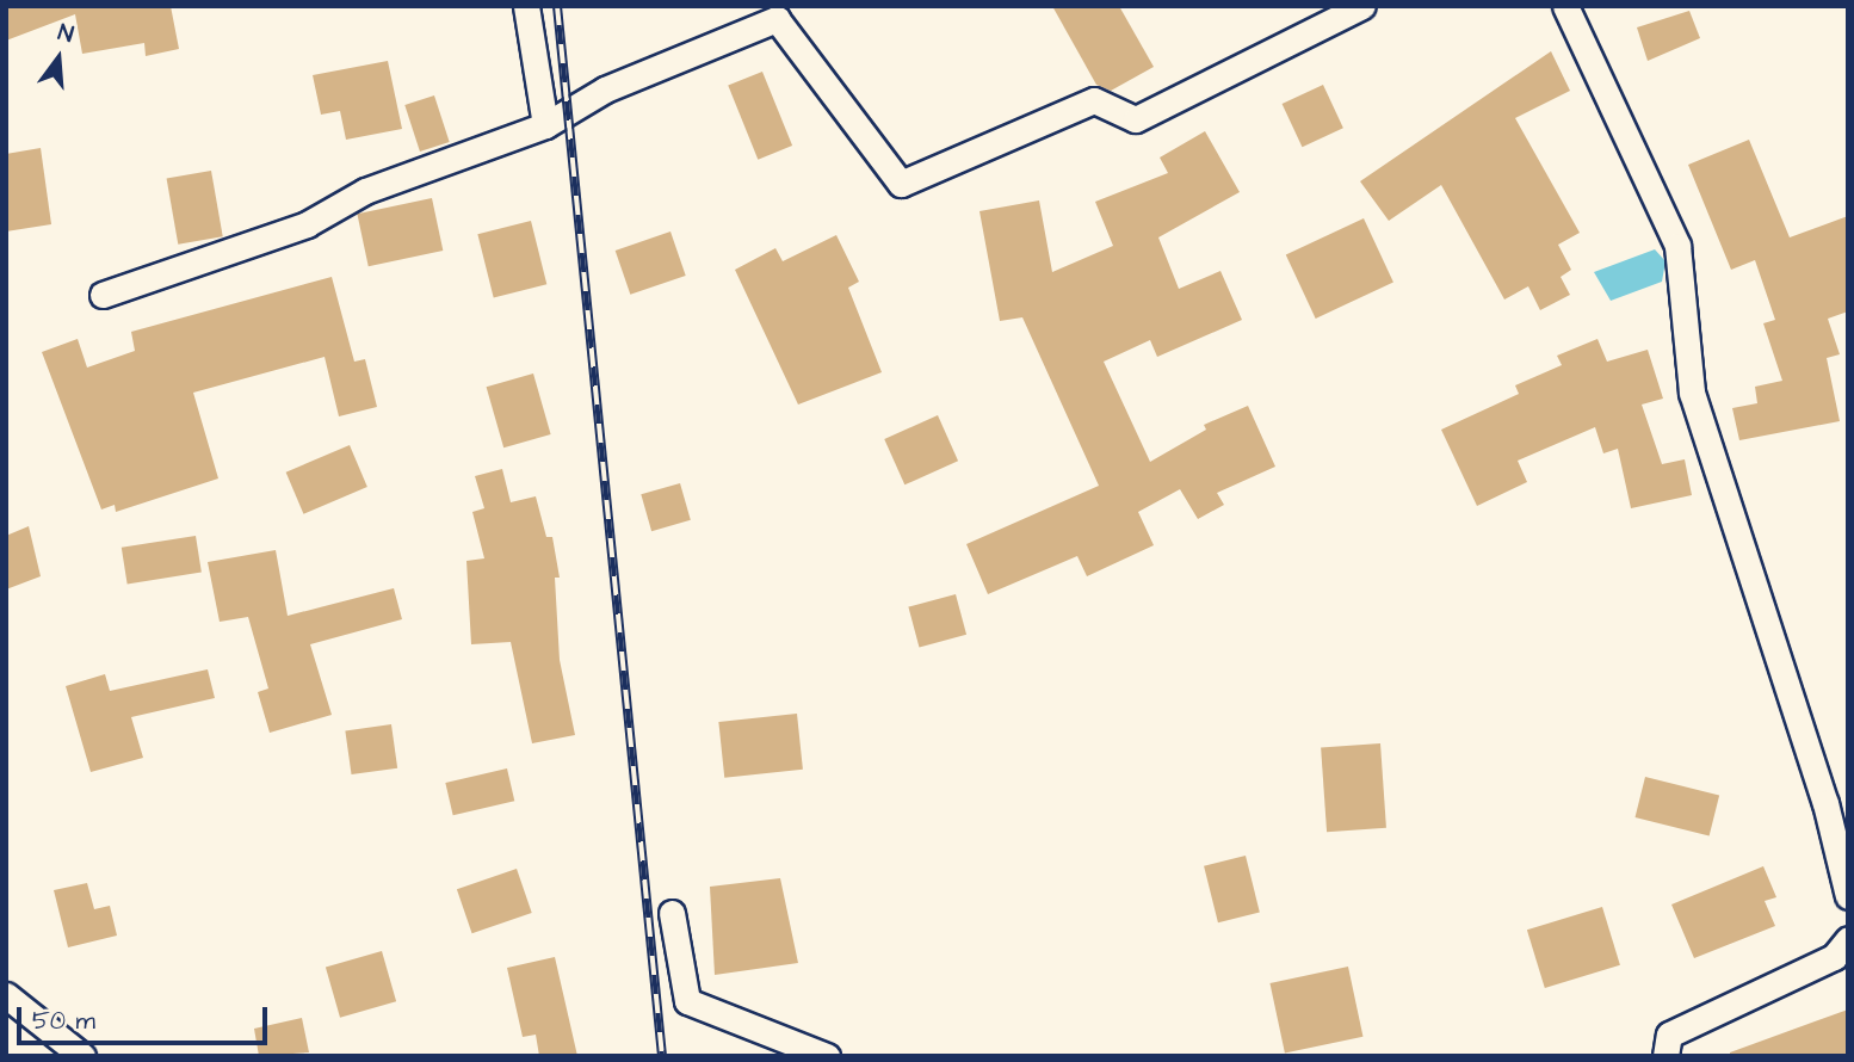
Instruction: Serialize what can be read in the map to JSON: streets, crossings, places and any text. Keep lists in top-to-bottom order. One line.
{"scale_bar":"50 m","north":"top"}
